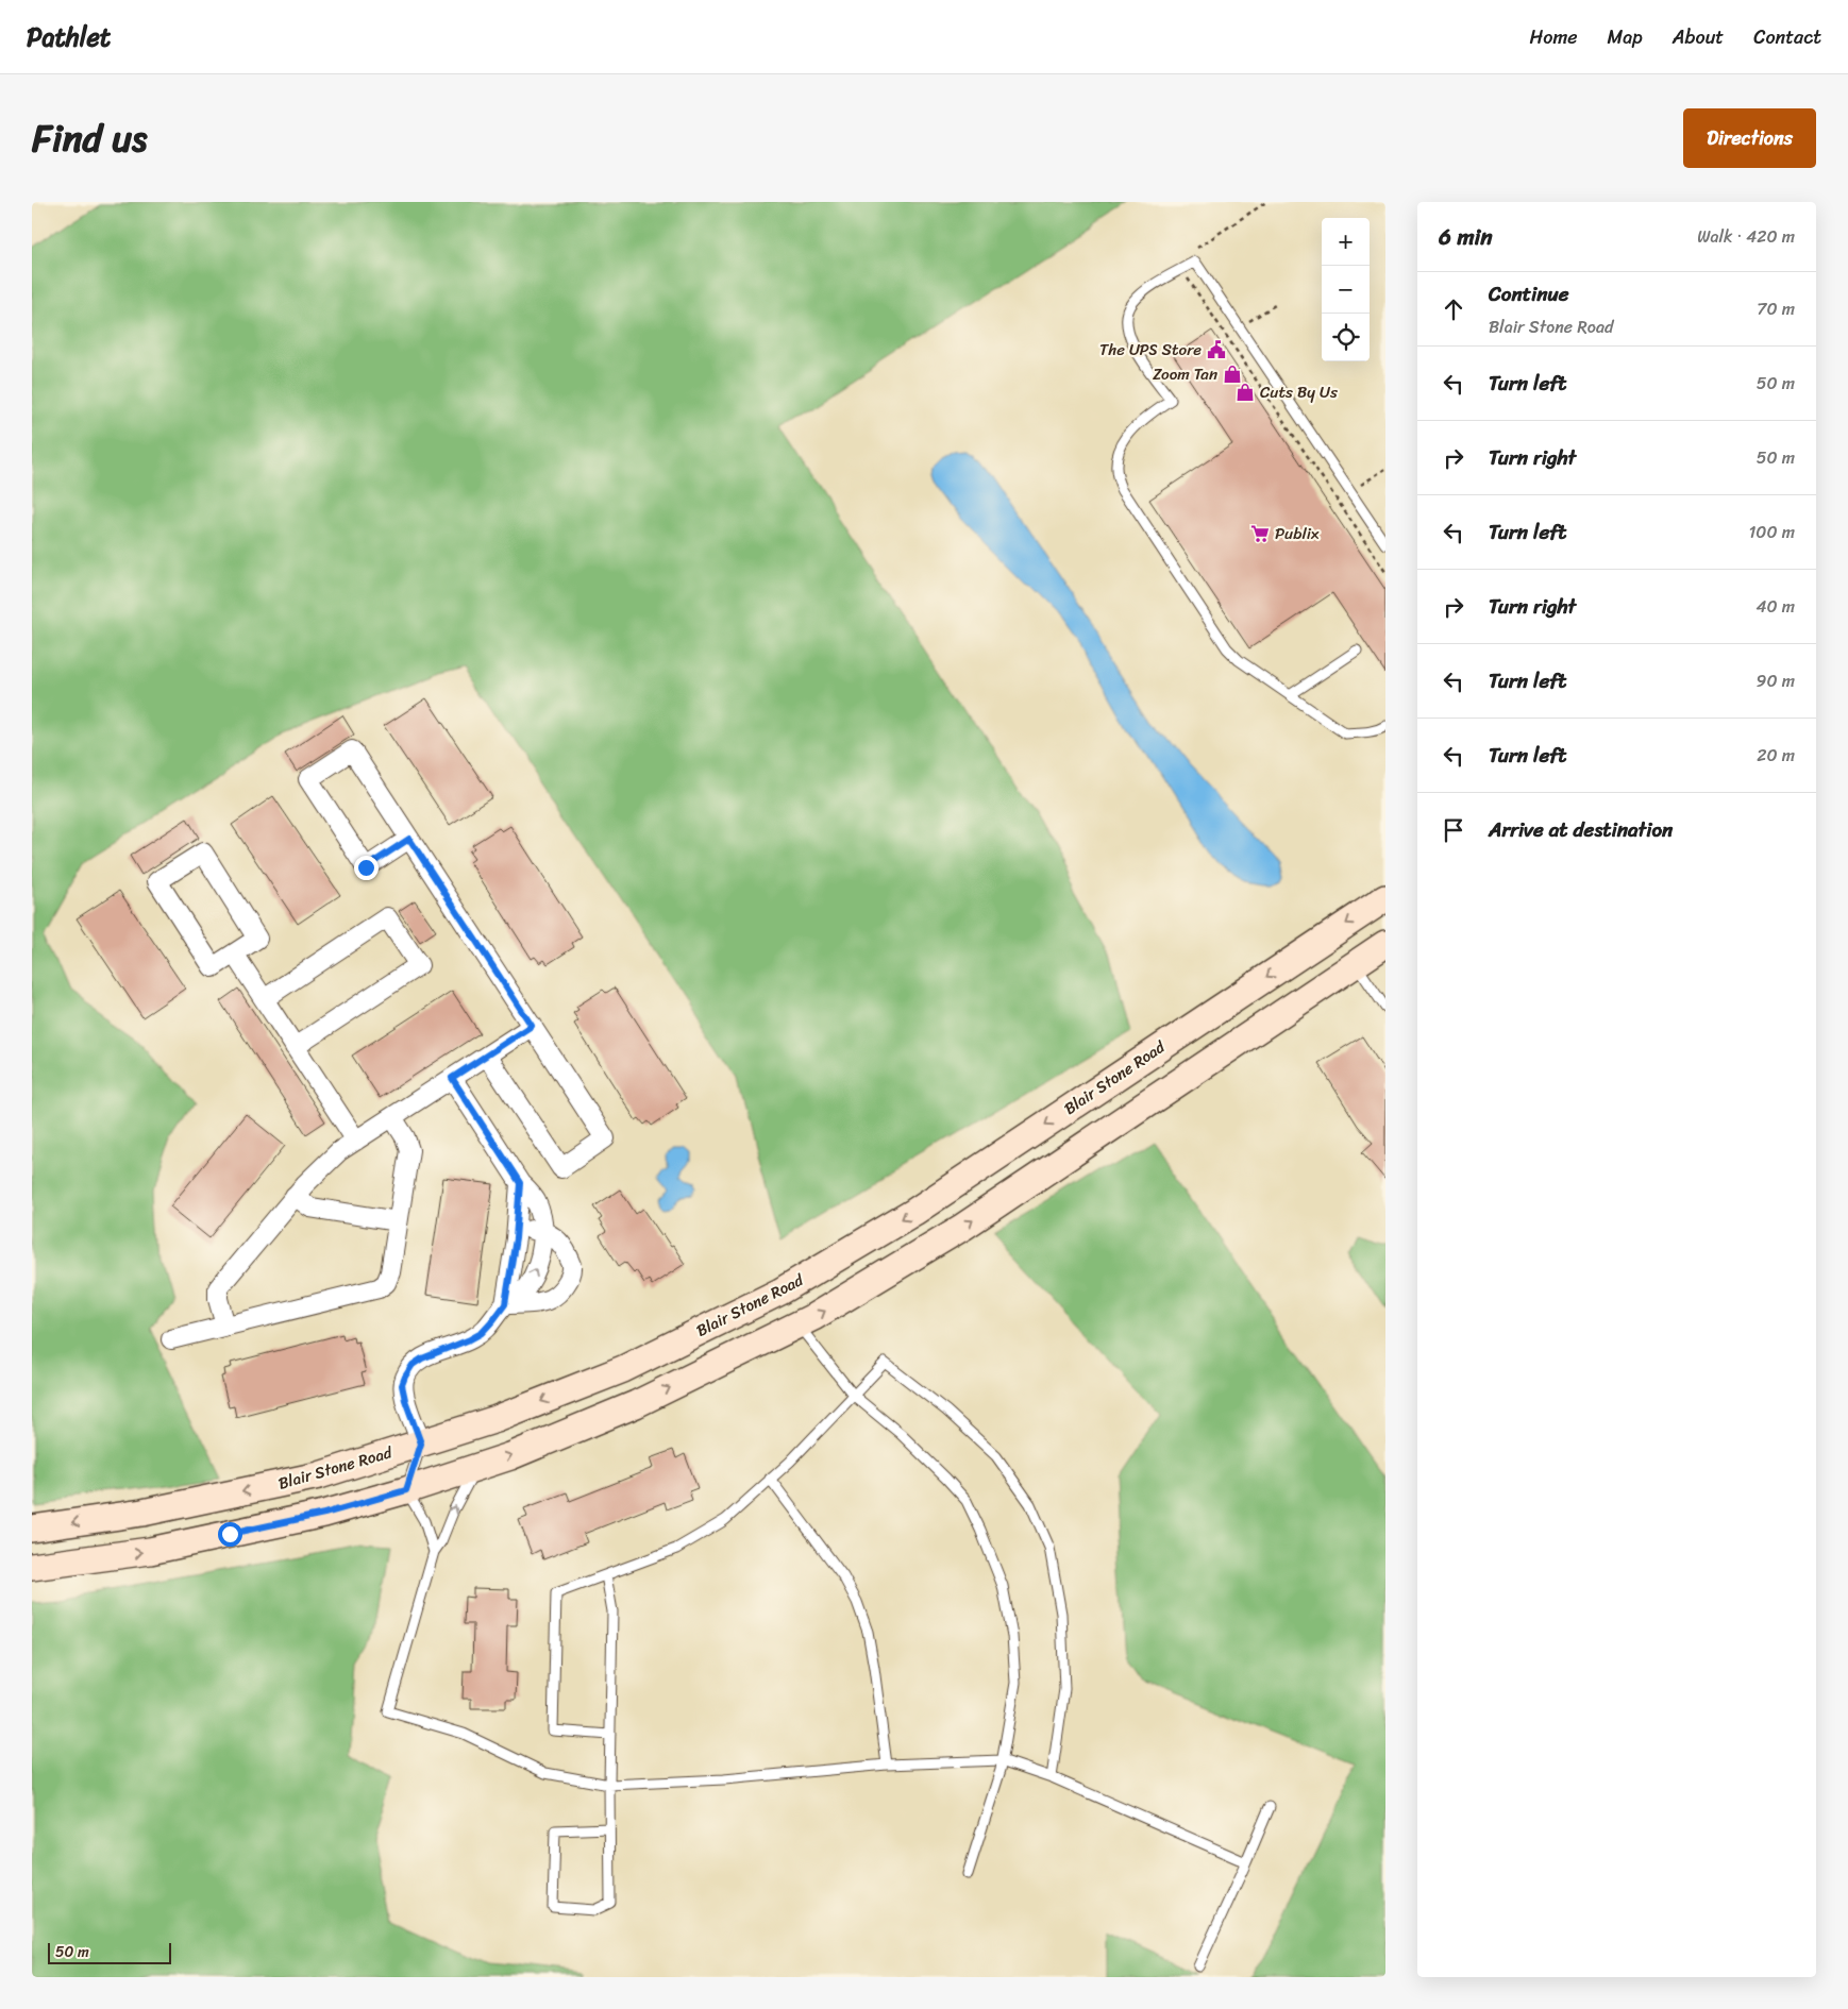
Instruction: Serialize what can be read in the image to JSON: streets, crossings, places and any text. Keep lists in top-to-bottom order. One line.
{"streets":{"main road":["Blair Stone Road"]},"places":{"public building":["The UPS Store"],"shop":["Zoom Tan","Cuts By Us"],"supermarket":["Publix"]},"scale_bar":"50 m","page":{"header":"Pathlet","nav":["Home","Map","About","Contact"],"title":"Find us","buttons":"Directions","heading":["6 min","Walk · 420 m"],"map_buttons":["+","−"],"list":[["Continue","Blair Stone Road","70 m"],["Turn left","50 m"],["Turn right","50 m"],["Turn left","100 m"],["Turn right","40 m"],["Turn left","90 m"],["Turn left","20 m"],"Arrive at destination"],"scale":"50 m"}}
